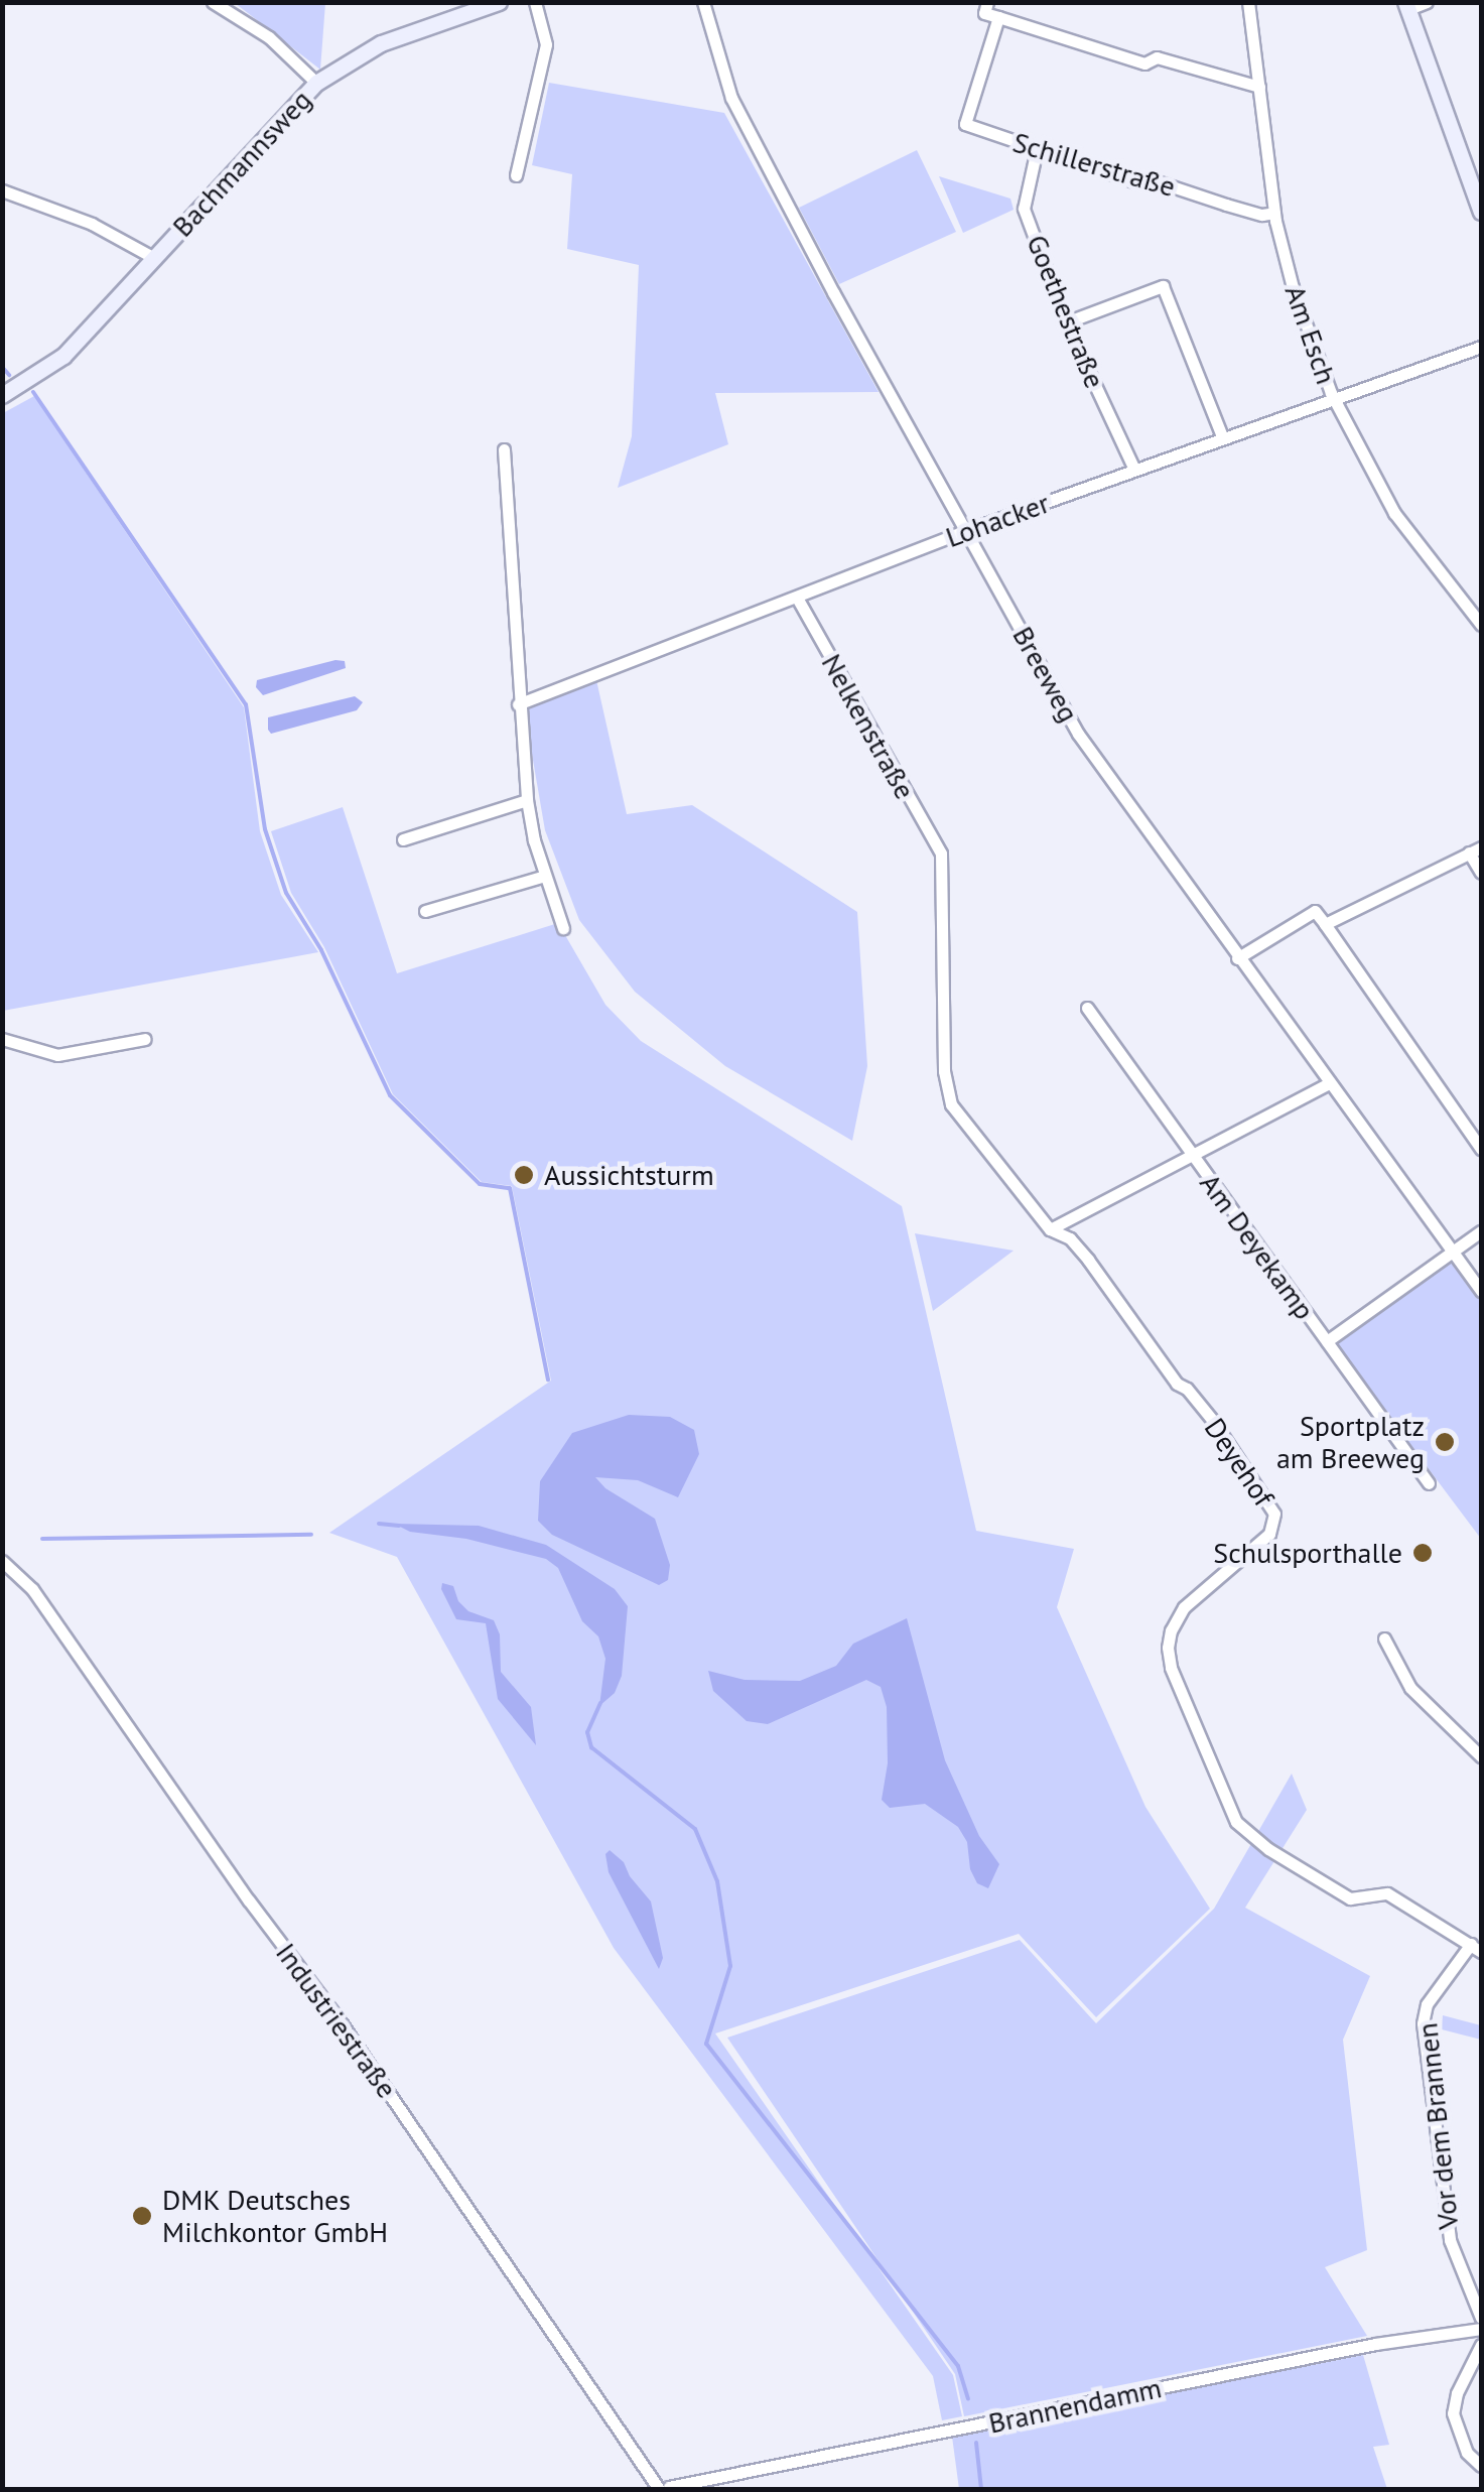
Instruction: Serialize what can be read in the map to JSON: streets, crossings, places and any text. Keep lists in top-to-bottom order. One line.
{"streets":{"street":["Bachmannsweg","Schillerstraße","Goethestraße","Am Esch","Lohacker","Breeweg","Nelkenstraße","Am Deyekamp","Deyehof","Industriestraße","Vor dem Brannen","Brannendamm"]},"crossings":[["Schillerstraße","Goethestraße"],["Schillerstraße","Am Esch"],["Goethestraße","Lohacker"],["Am Esch","Lohacker"],["Lohacker","Breeweg"],["Lohacker","Nelkenstraße"],["Nelkenstraße","Deyehof"],["Deyehof","Vor dem Brannen"],["Industriestraße","Brannendamm"]],"places":["Aussichtsturm","Sportplatz am Breeweg","Schulsporthalle","DMK Deutsches Milchkontor GmbH"]}
